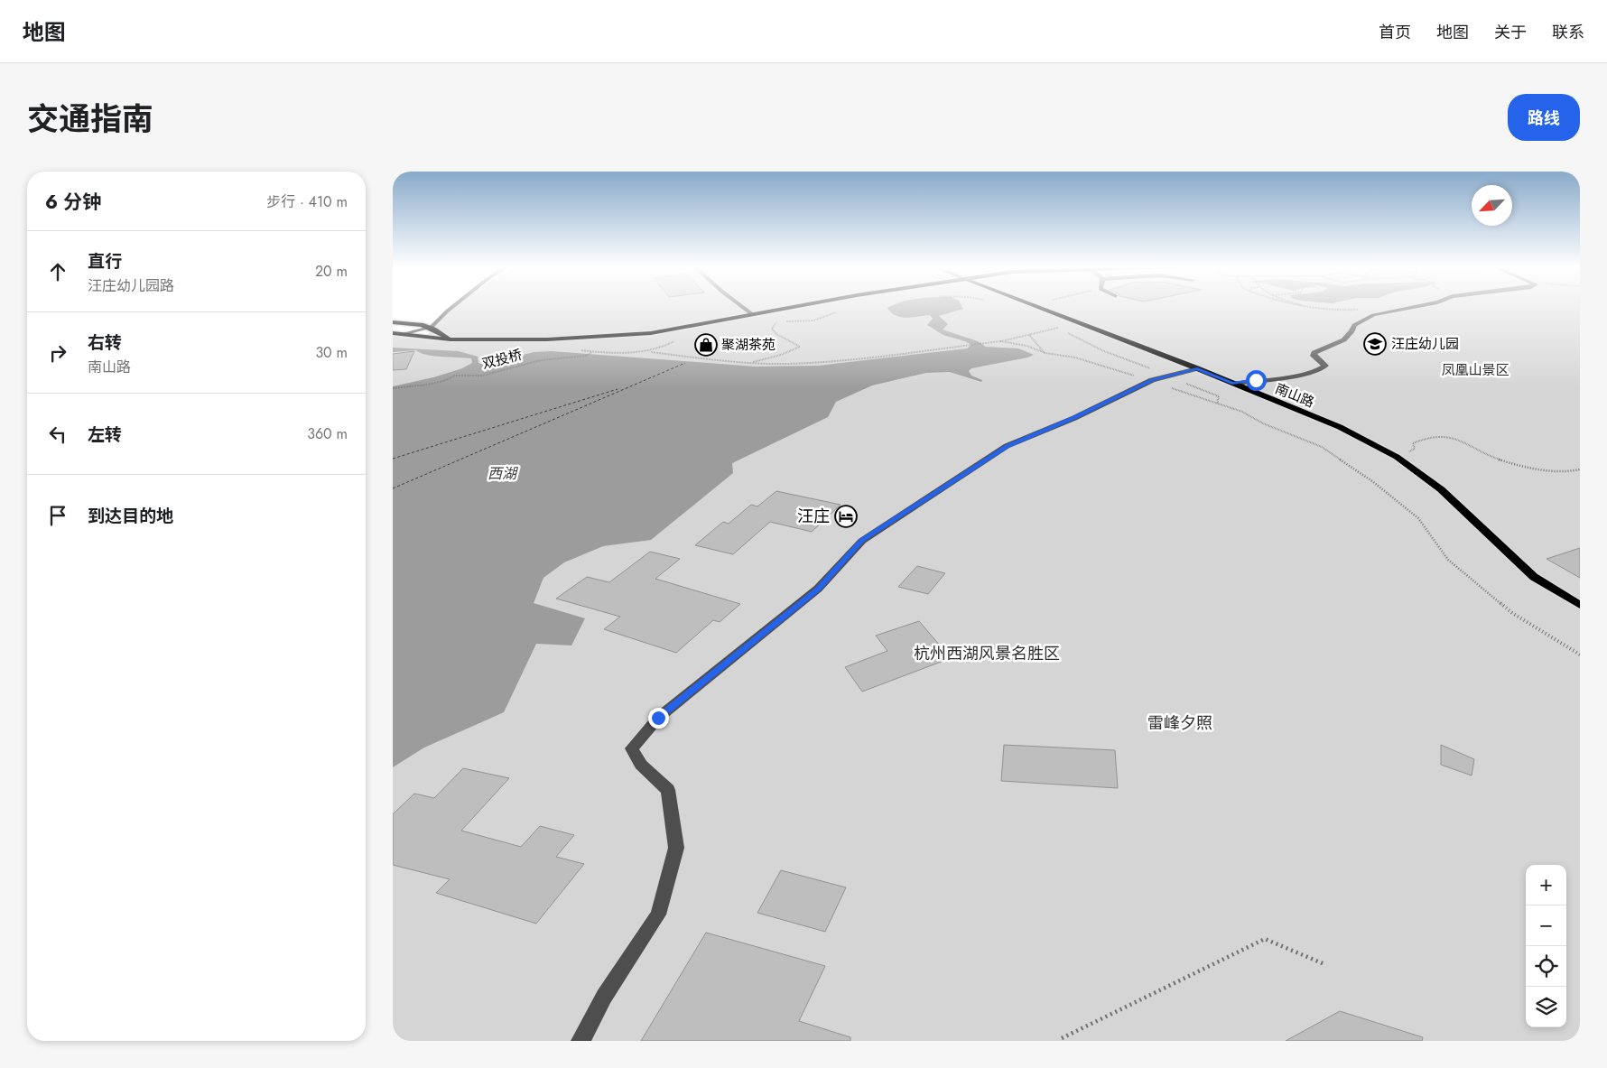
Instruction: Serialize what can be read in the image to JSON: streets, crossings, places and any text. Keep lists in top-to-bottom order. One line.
{"streets":{"main road":["南山路"],"path":["双投桥"]},"water":["西湖"],"parks":["凤凰山景区","杭州西湖风景名胜区","雷峰夕照"],"places":{"school or university":["汪庄幼儿园"],"shop":["聚湖茶苑"],"hotel":["汪庄"]},"north":"bottom left","page":{"header":"地图","nav":["首页","地图","关于","联系"],"title":"交通指南","buttons":"路线","heading":["6 分钟","步行 · 410 m"],"list":[["直行","汪庄幼儿园路","20 m"],["右转","南山路","30 m"],["左转","360 m"],"到达目的地"],"map_buttons":["+","−"]}}
